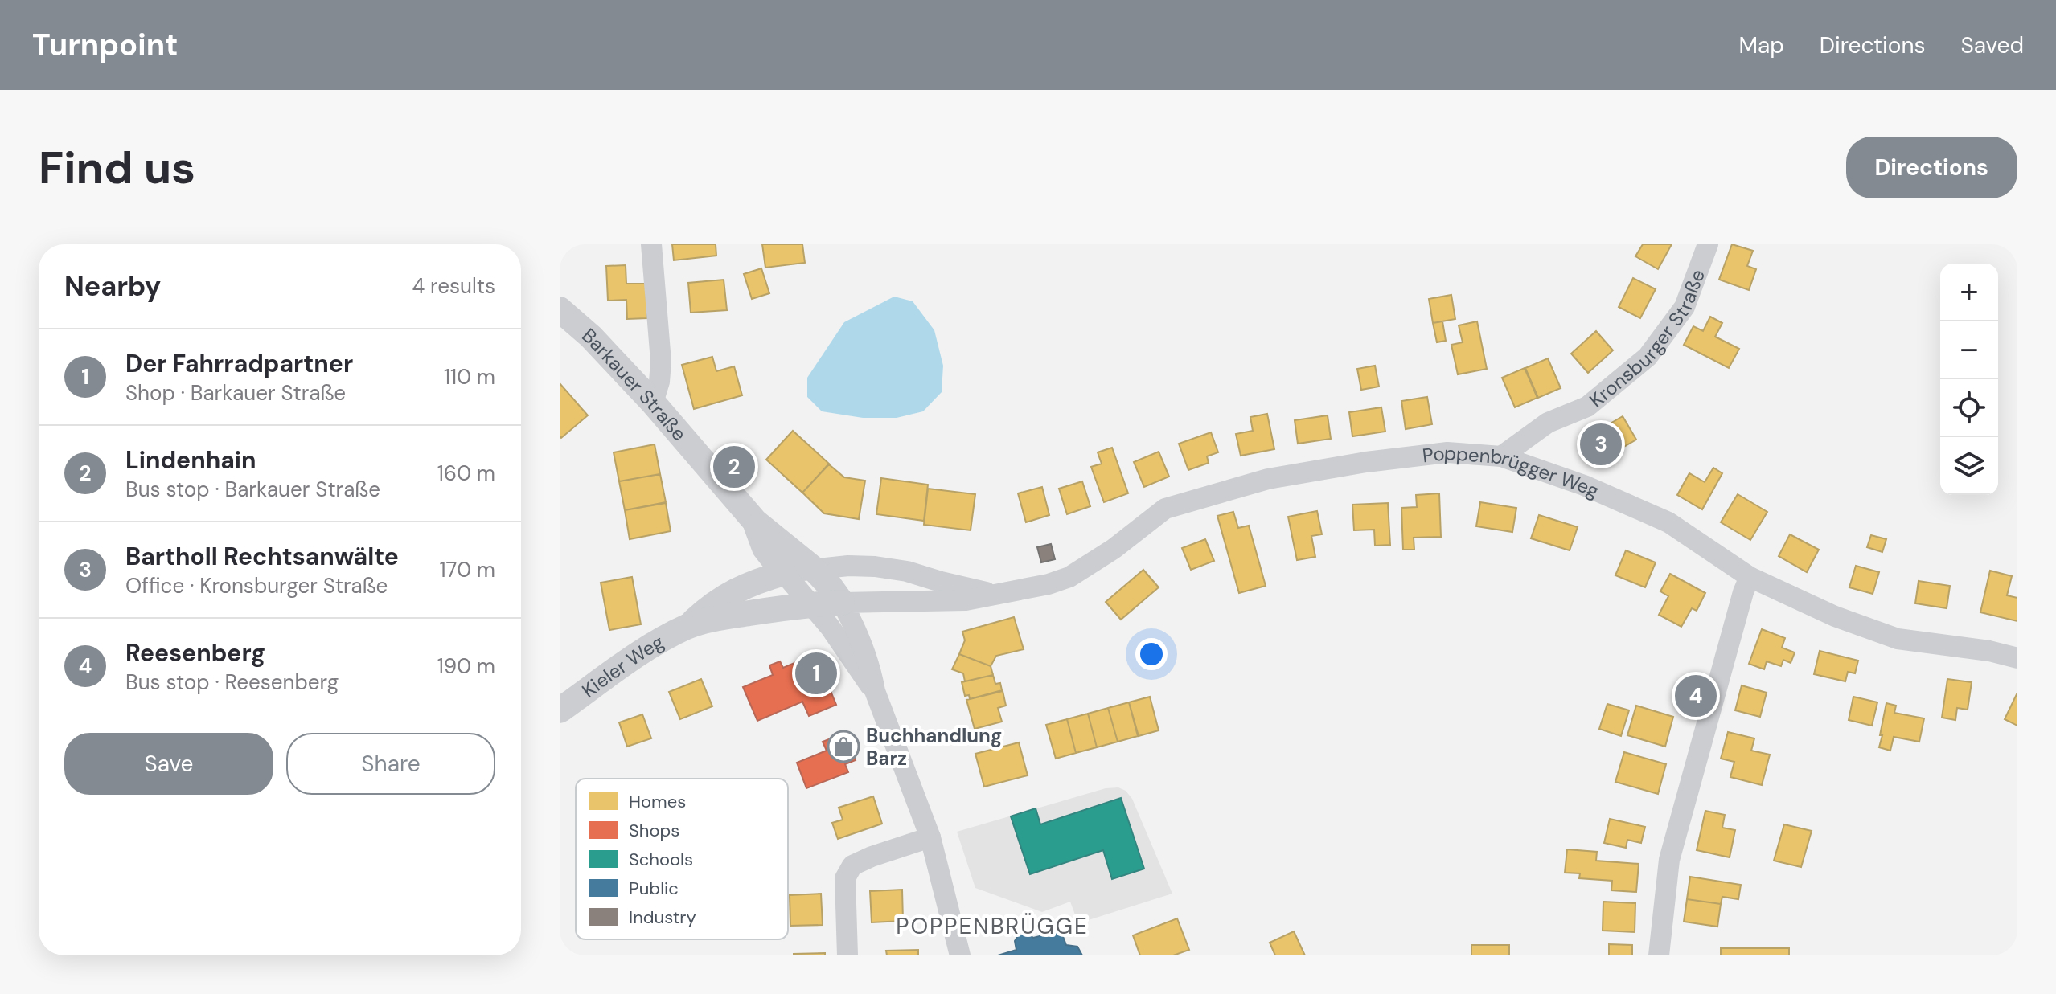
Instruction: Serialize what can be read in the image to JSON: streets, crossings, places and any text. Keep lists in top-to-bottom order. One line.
{"streets":{"street":["Kronsburger Straße","Barkauer Straße","Poppenbrügger Weg","Kieler Weg"]},"crossings":[["Kronsburger Straße","Poppenbrügger Weg"],["Barkauer Straße","Poppenbrügger Weg"],["Barkauer Straße","Kieler Weg"],["Poppenbrügger Weg","Kieler Weg"]],"districts":["POPPENBRÜGGE"],"places":{"shop":["Buchhandlung Barz"]},"legend":["Homes","Shops","Schools","Public","Industry"],"page":{"header":"Turnpoint","nav":["Map","Directions","Saved"],"buttons":["Directions",["Save","Share"]],"title":"Find us","heading":["Nearby","4 results"],"map_buttons":["+","−"],"list":[{"mark":"1","name":"Der Fahrradpartner","note":"Shop · Barkauer Straße","value":"110 m"},{"mark":"2","name":"Lindenhain","note":"Bus stop · Barkauer Straße","value":"160 m"},{"mark":"3","name":"Bartholl Rechtsanwälte","note":"Office · Kronsburger Straße","value":"170 m"},{"mark":"4","name":"Reesenberg","note":"Bus stop · Reesenberg","value":"190 m"}],"pins":["3","2","1","4"]}}
